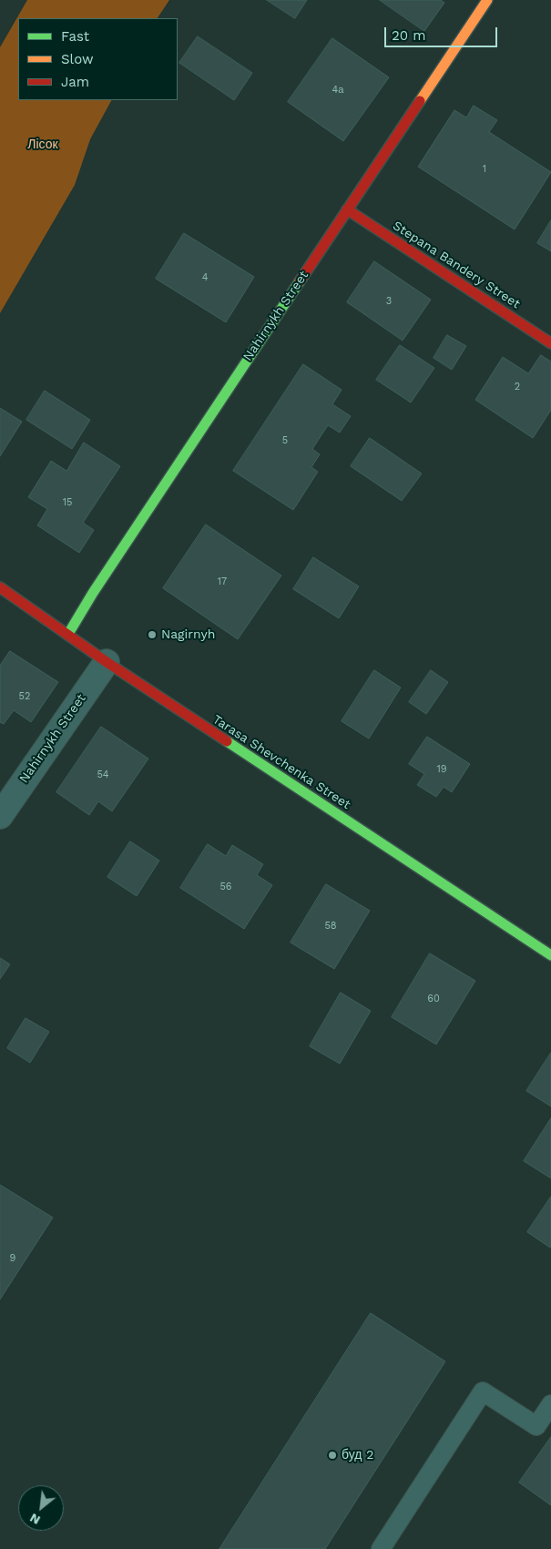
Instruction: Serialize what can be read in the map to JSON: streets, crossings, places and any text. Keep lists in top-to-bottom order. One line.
{"streets":{"street":["Stepana Bandery Street","Nahirnykh Street","Tarasa Shevchenka Street"]},"crossings":[["Stepana Bandery Street","Nahirnykh Street"],["Nahirnykh Street","Tarasa Shevchenka Street"]],"parks":["Лісок"],"places":["Nagirnyh","буд 2"],"house_numbers":["4а","1","4","3","2","5","15","17","52","19","54","56","58","60","9"],"legend":["Fast","Slow","Jam"],"scale_bar":"20 m","north":"bottom left"}
